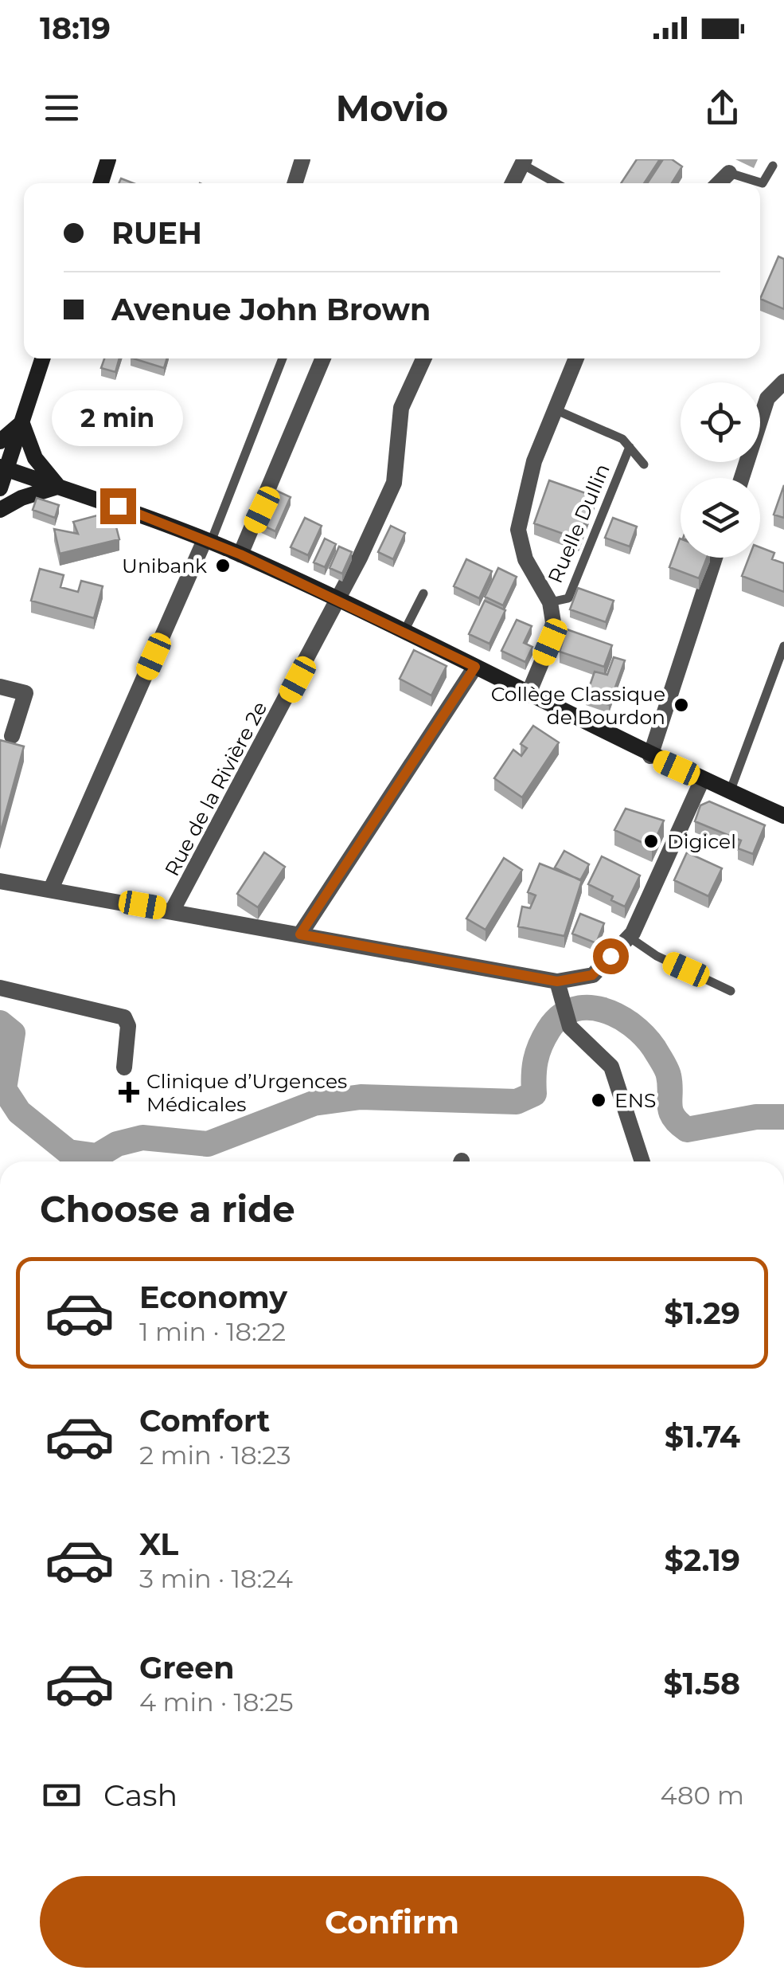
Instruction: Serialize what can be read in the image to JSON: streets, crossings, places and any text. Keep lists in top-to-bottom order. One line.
{"streets":{"street":["Rue de la Rivière 2e"],"lane":["Ruelle Dullin"]},"places":{"other":["Unibank","Collège Classique de Bourdon","Digicel","ENS"],"health":["Clinique d’Urgences Médicales"]},"page":{"status":"18:19","header":"Movio","banner":["RUEH","Avenue John Brown"],"bubble":"2 min","heading":"Choose a ride","list":[{"name":"Economy","note":"1 min · 18:22","value":"$1.29"},{"name":"Comfort","note":"2 min · 18:23","value":"$1.74"},{"name":"XL","note":"3 min · 18:24","value":"$2.19"},{"name":"Green","note":"4 min · 18:25","value":"$1.58"}],"pay":["Cash","480 m"],"buttons":"Confirm"}}
